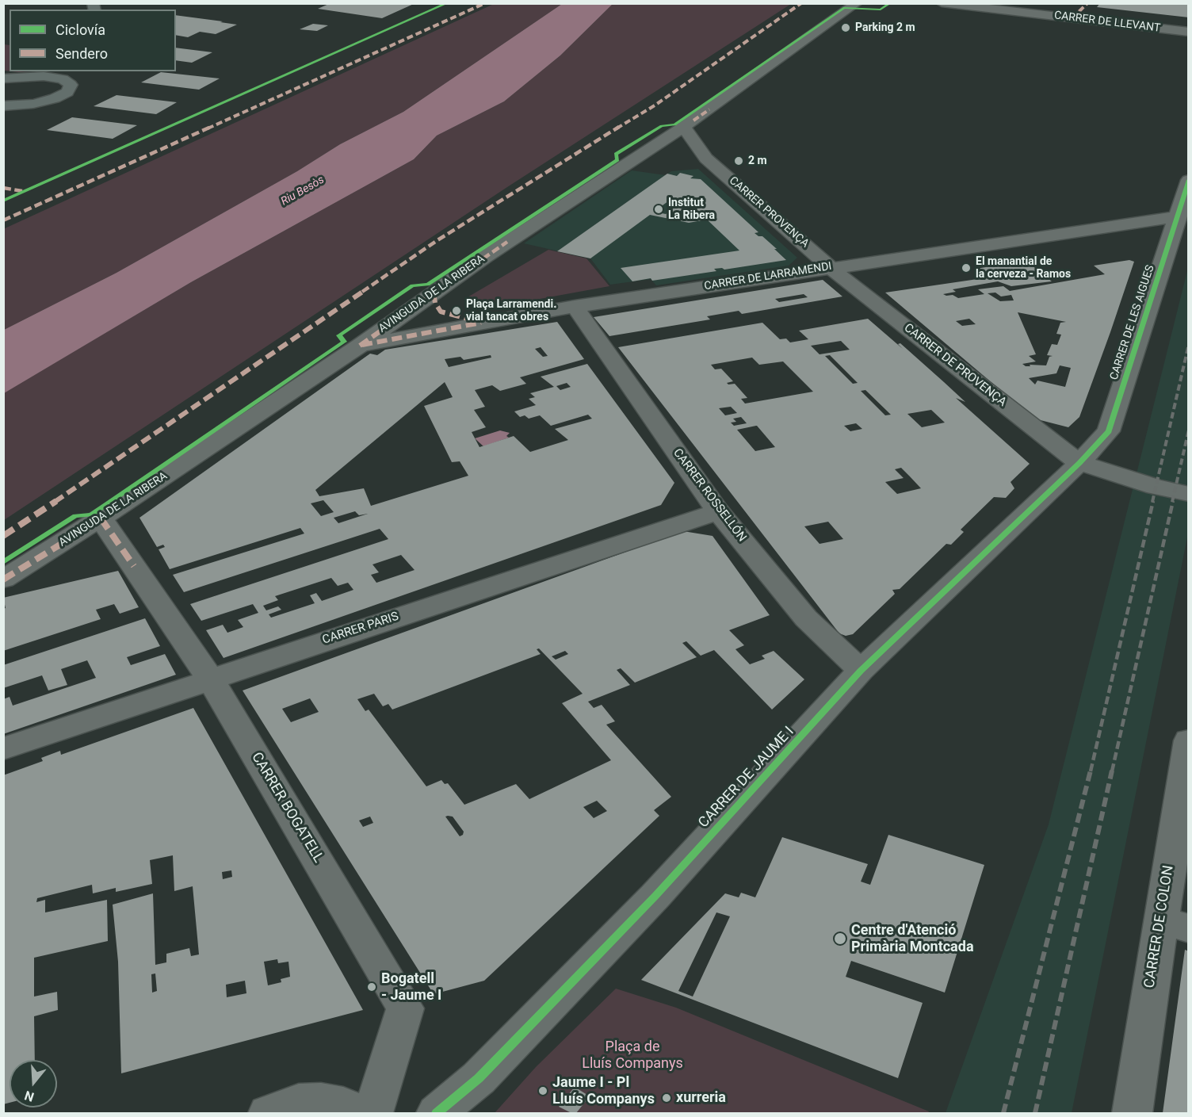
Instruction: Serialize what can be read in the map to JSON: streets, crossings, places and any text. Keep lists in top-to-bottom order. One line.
{"streets":{"street":["CARRER DE LLEVANT","CARRER PROVENÇA","CARRER DE LARRAMENDI","AVINGUDA DE LA RIBERA","CARRER DE LES AIGUES","CARRER DE PROVENÇA","CARRER ROSSELLÓN","CARRER PARIS","CARRER DE JAUME I","CARRER BOGATELL","CARRER DE COLON"]},"crossings":[["CARRER PROVENÇA","CARRER DE LARRAMENDI"],["CARRER PROVENÇA","AVINGUDA DE LA RIBERA"],["CARRER PROVENÇA","CARRER DE PROVENÇA"],["CARRER DE LARRAMENDI","AVINGUDA DE LA RIBERA"],["CARRER DE LARRAMENDI","CARRER DE LES AIGUES"],["CARRER DE LARRAMENDI","CARRER DE PROVENÇA"],["CARRER DE LARRAMENDI","CARRER ROSSELLÓN"],["AVINGUDA DE LA RIBERA","CARRER BOGATELL"],["CARRER DE LES AIGUES","CARRER DE PROVENÇA"],["CARRER DE LES AIGUES","CARRER DE JAUME I"],["CARRER DE PROVENÇA","CARRER DE JAUME I"],["CARRER ROSSELLÓN","CARRER PARIS"],["CARRER ROSSELLÓN","CARRER DE JAUME I"],["CARRER PARIS","CARRER BOGATELL"]],"water":["Riu Besòs"],"parks":["Plaça de Lluís Companys"],"places":["Parking 2 m","2 m","Institut La Ribera","El manantial de la cerveza - Ramos","Plaça Larramendi. vial tancat obres","Centre d'Atenció Primària Montcada","Bogatell - Jaume I","Jaume I - Pl Lluís Companys","xurreria"],"legend":["Ciclovía","Sendero"],"north":"bottom"}
